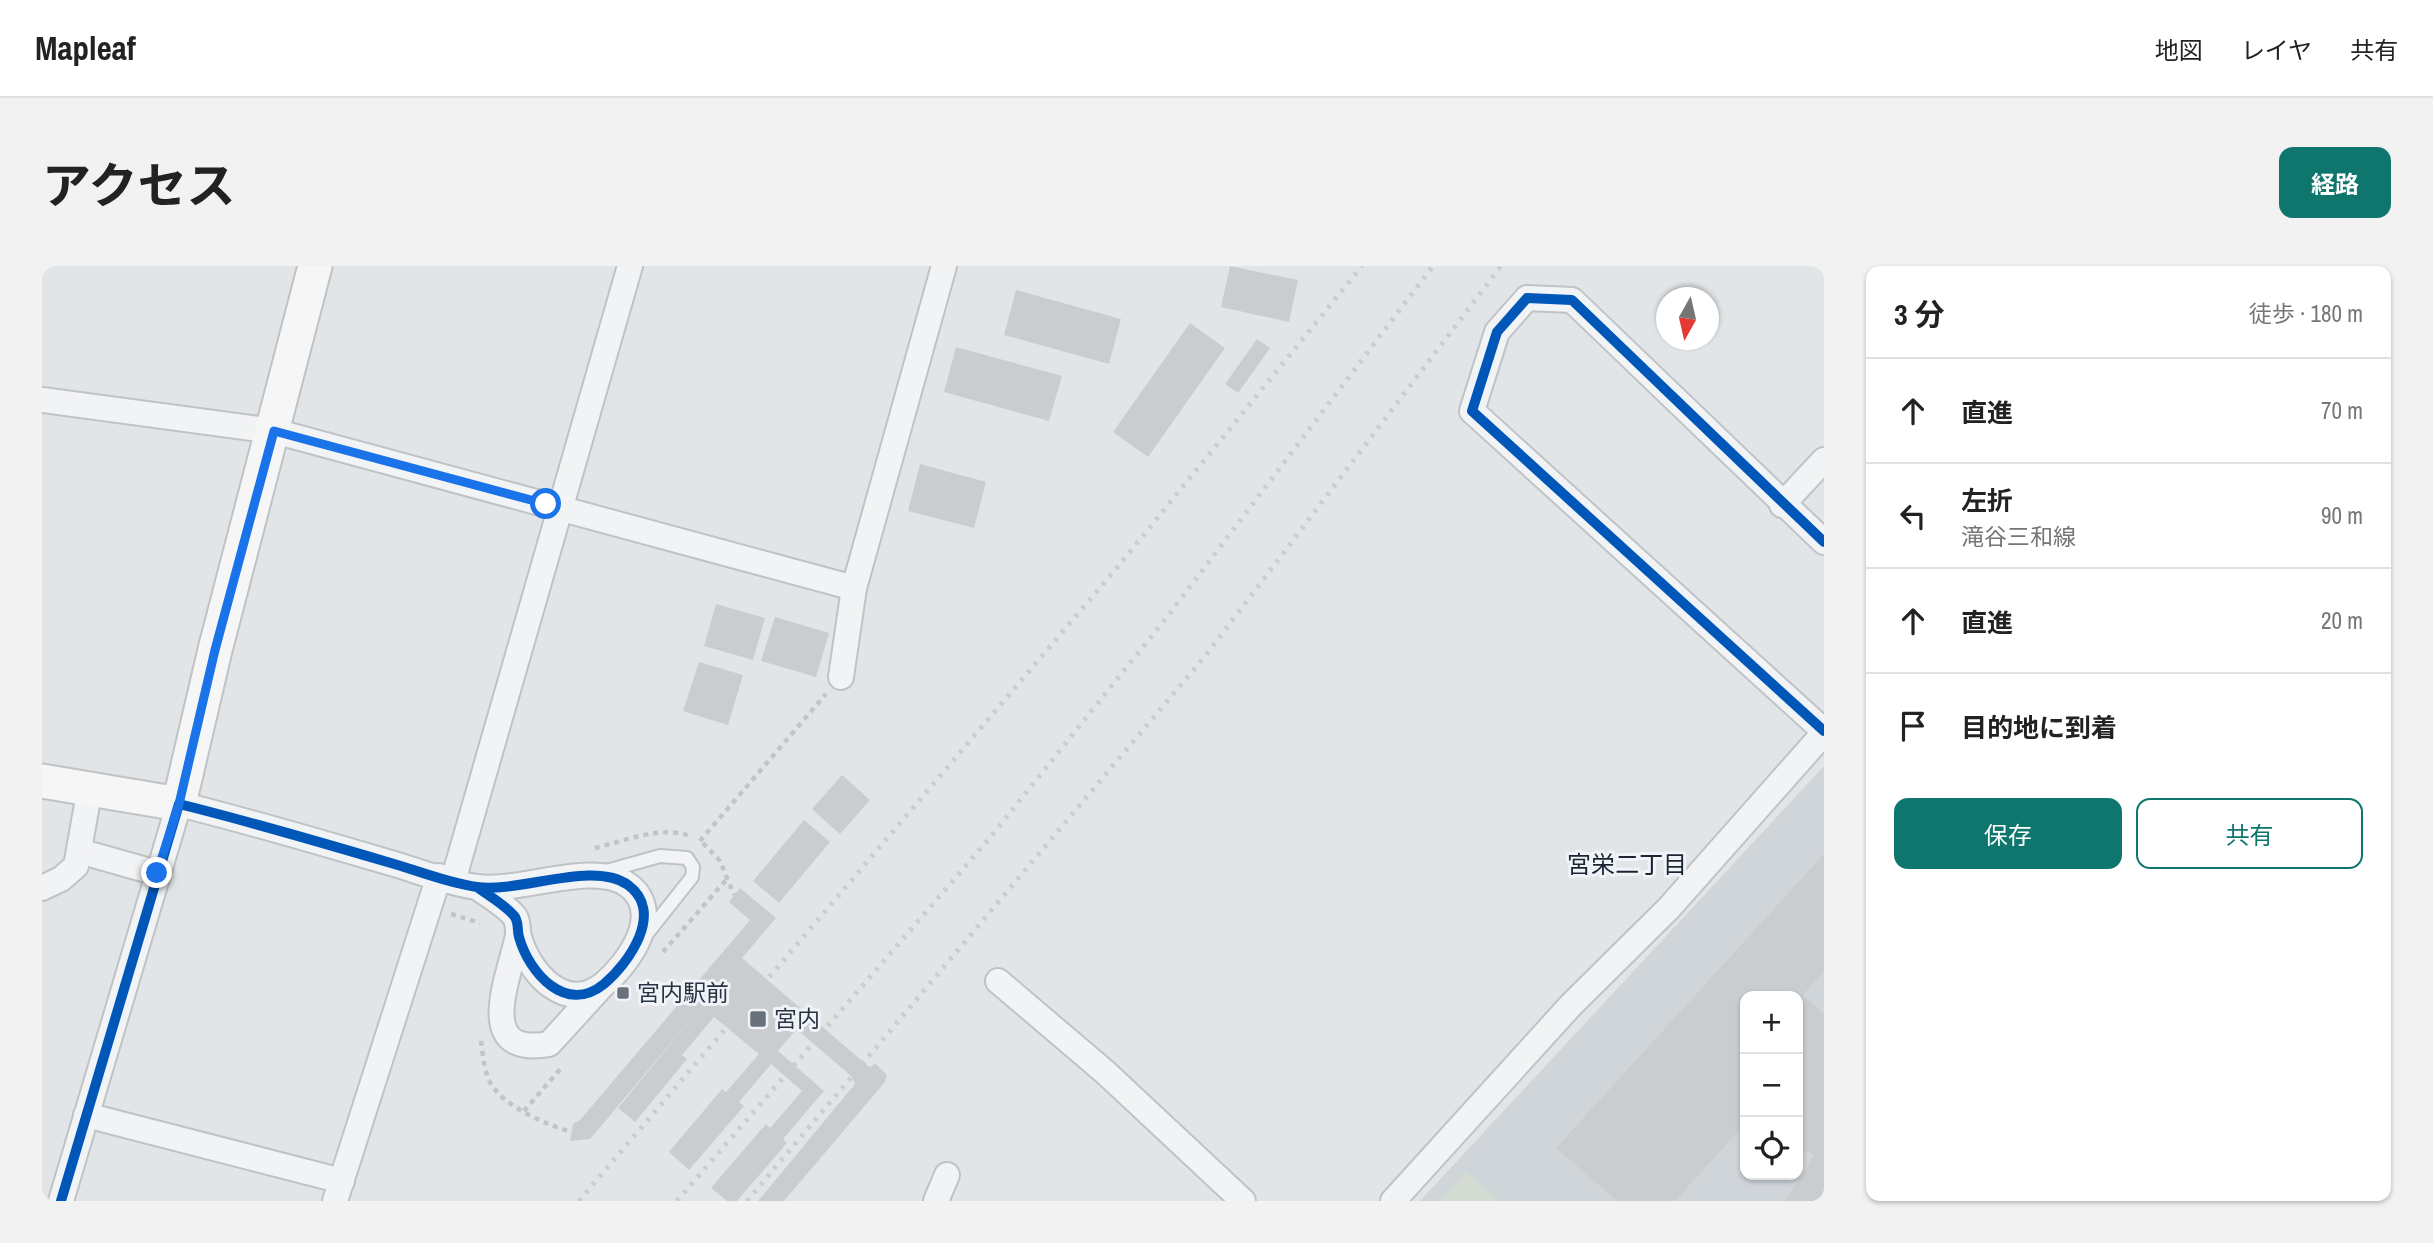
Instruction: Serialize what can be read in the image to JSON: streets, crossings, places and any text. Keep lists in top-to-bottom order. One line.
{"districts":["宮栄二丁目"],"places":{"transit":["宮内駅前","宮内"]},"north":"bottom","page":{"header":"Mapleaf","nav":["地図","レイヤ","共有"],"title":"アクセス","buttons":["経路",["保存","共有"]],"heading":["3 分","徒歩 · 180 m"],"list":[["直進","70 m"],["左折","滝谷三和線","90 m"],["直進","20 m"],"目的地に到着"],"map_buttons":["+","−"]}}
